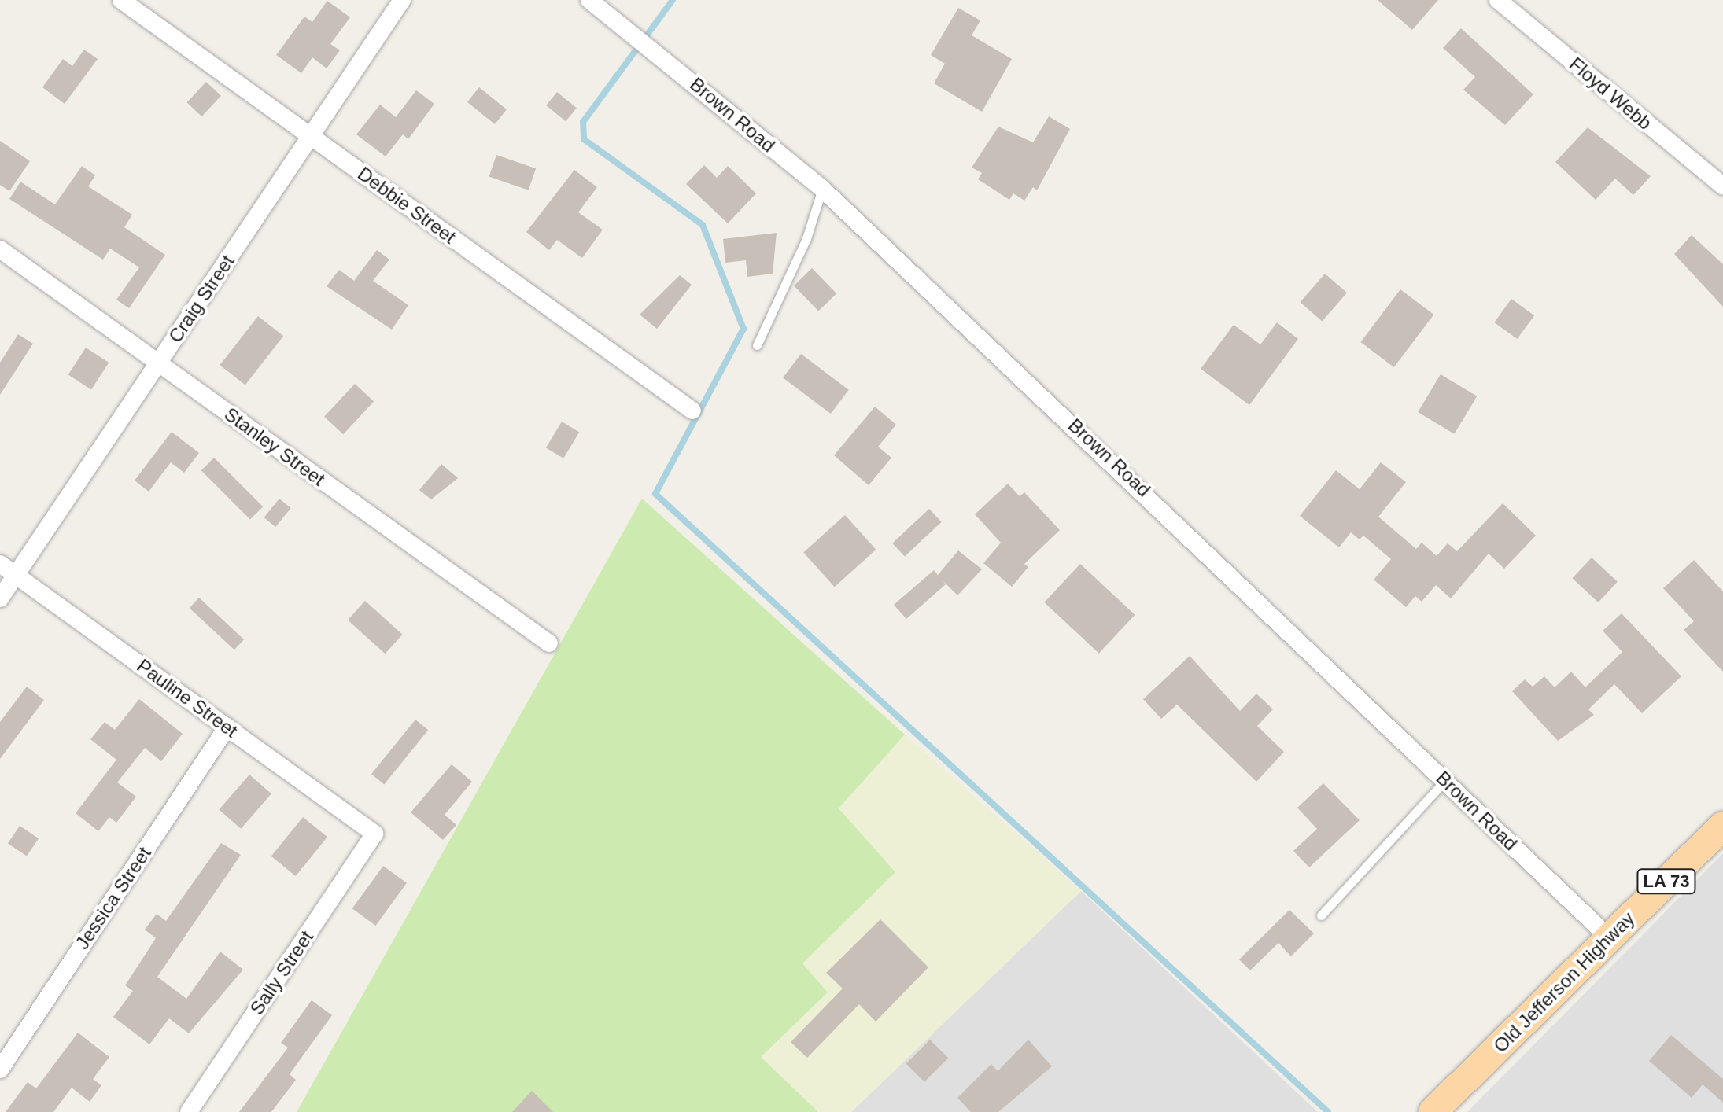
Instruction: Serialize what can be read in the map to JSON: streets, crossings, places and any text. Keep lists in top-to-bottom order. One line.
{"streets":{"main road":["LA 73","Old Jefferson Highway"],"street":["Floyd Webb","Brown Road","Debbie Street","Craig Street","Stanley Street","Pauline Street","Jessica Street","Sally Street"]},"crossings":[["Brown Road","Old Jefferson Highway"],["Debbie Street","Craig Street"],["Craig Street","Stanley Street"],["Craig Street","Pauline Street"],["Pauline Street","Jessica Street"],["Pauline Street","Sally Street"]]}
